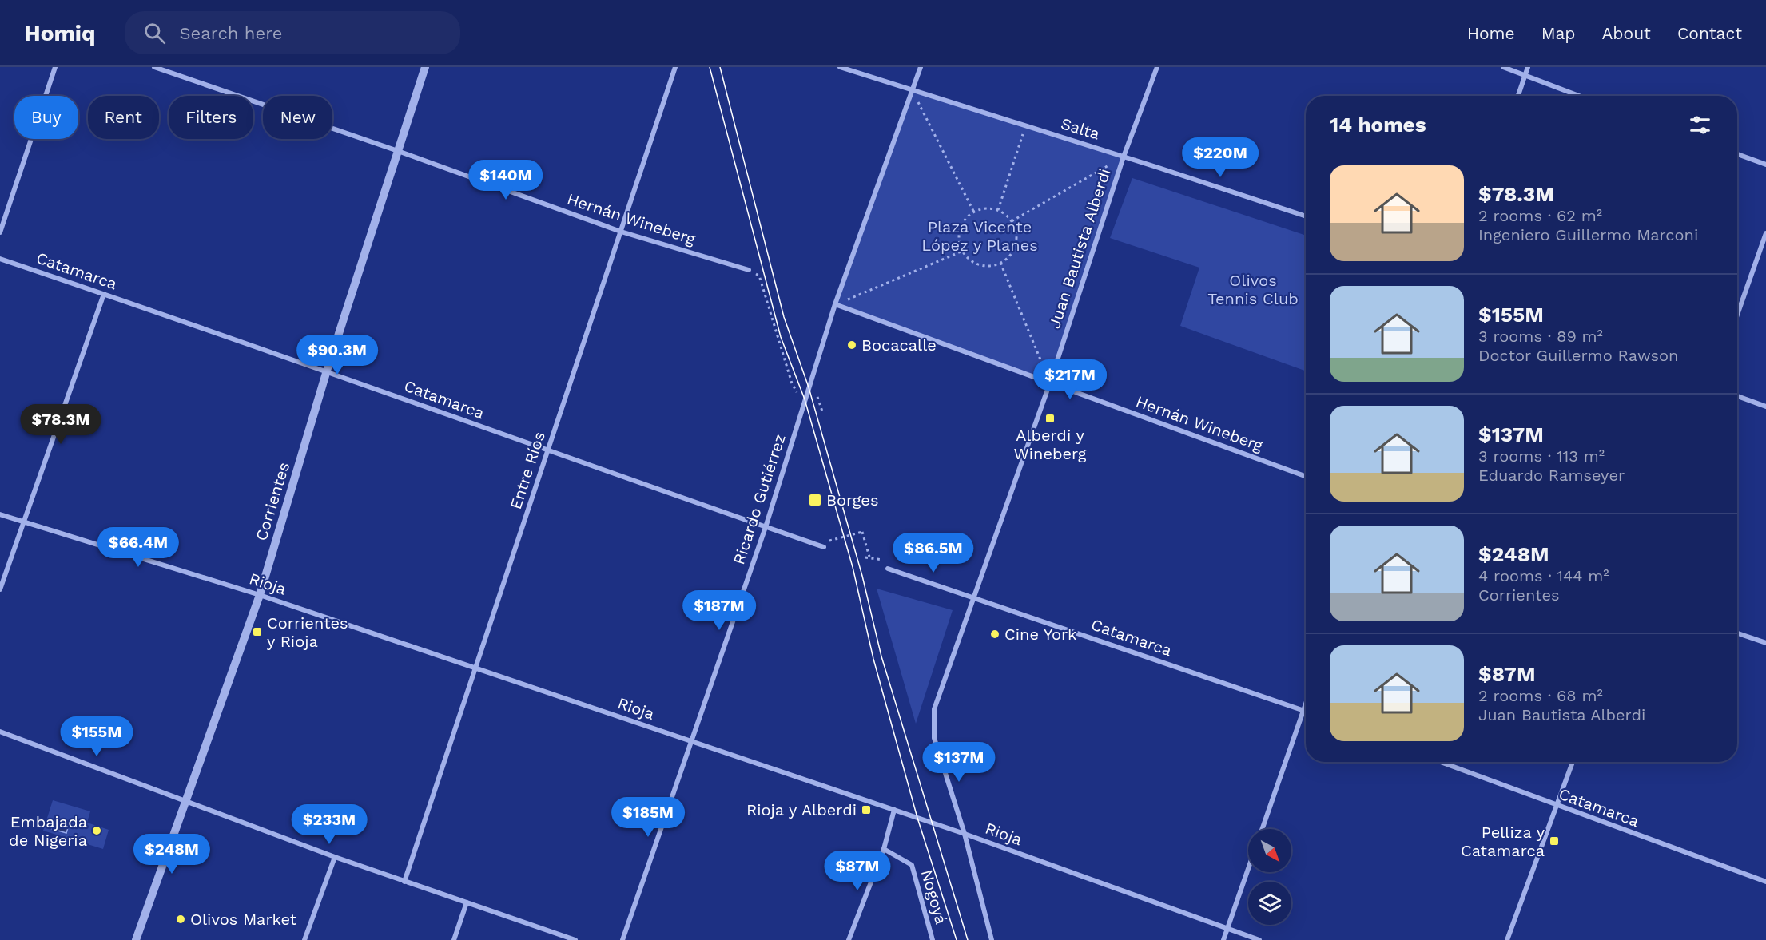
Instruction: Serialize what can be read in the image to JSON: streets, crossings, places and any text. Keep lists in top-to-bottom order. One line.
{"streets":{"street":["Salta","Hernán Wineberg","Juan Bautista Alberdi","Catamarca","Entre Ríos","Ricardo Gutiérrez","Corrientes","Rioja","Nogoyá"]},"crossings":[["Salta","Juan Bautista Alberdi"],["Salta","Ricardo Gutiérrez"],["Hernán Wineberg","Juan Bautista Alberdi"],["Hernán Wineberg","Entre Ríos"],["Hernán Wineberg","Ricardo Gutiérrez"],["Hernán Wineberg","Corrientes"],["Juan Bautista Alberdi","Catamarca"],["Juan Bautista Alberdi","Rioja"],["Catamarca","Entre Ríos"],["Catamarca","Ricardo Gutiérrez"],["Catamarca","Corrientes"],["Entre Ríos","Rioja"],["Ricardo Gutiérrez","Rioja"],["Corrientes","Rioja"]],"parks":["Plaza Vicente López y Planes","Olivos Tennis Club"],"places":{"other":["Bocacalle","Cine York","Embajada de Nigeria","Olivos Market"],"transit":["Alberdi y Wineberg","Borges","Corrientes y Rioja","Rioja y Alberdi","Pelliza y Catamarca"]},"north":"bottom right","page":{"header":"Homiq","search":"Search here","nav":["Home","Map","About","Contact"],"chip":["Buy","Rent","Filters","New"],"heading":"14 homes","price":["$220M","$140M","$90.3M","$217M","$78.3M","$66.4M","$86.5M","$187M","$155M","$137M","$185M","$233M","$248M","$87M"],"list":[{"name":"$78.3M","note":"2 rooms · 62 m² · Ingeniero Guillermo Marconi"},{"name":"$155M","note":"3 rooms · 89 m² · Doctor Guillermo Rawson"},{"name":"$137M","note":"3 rooms · 113 m² · Eduardo Ramseyer"},{"name":"$248M","note":"4 rooms · 144 m² · Corrientes"},{"name":"$87M","note":"2 rooms · 68 m² · Juan Bautista Alberdi"}]}}
